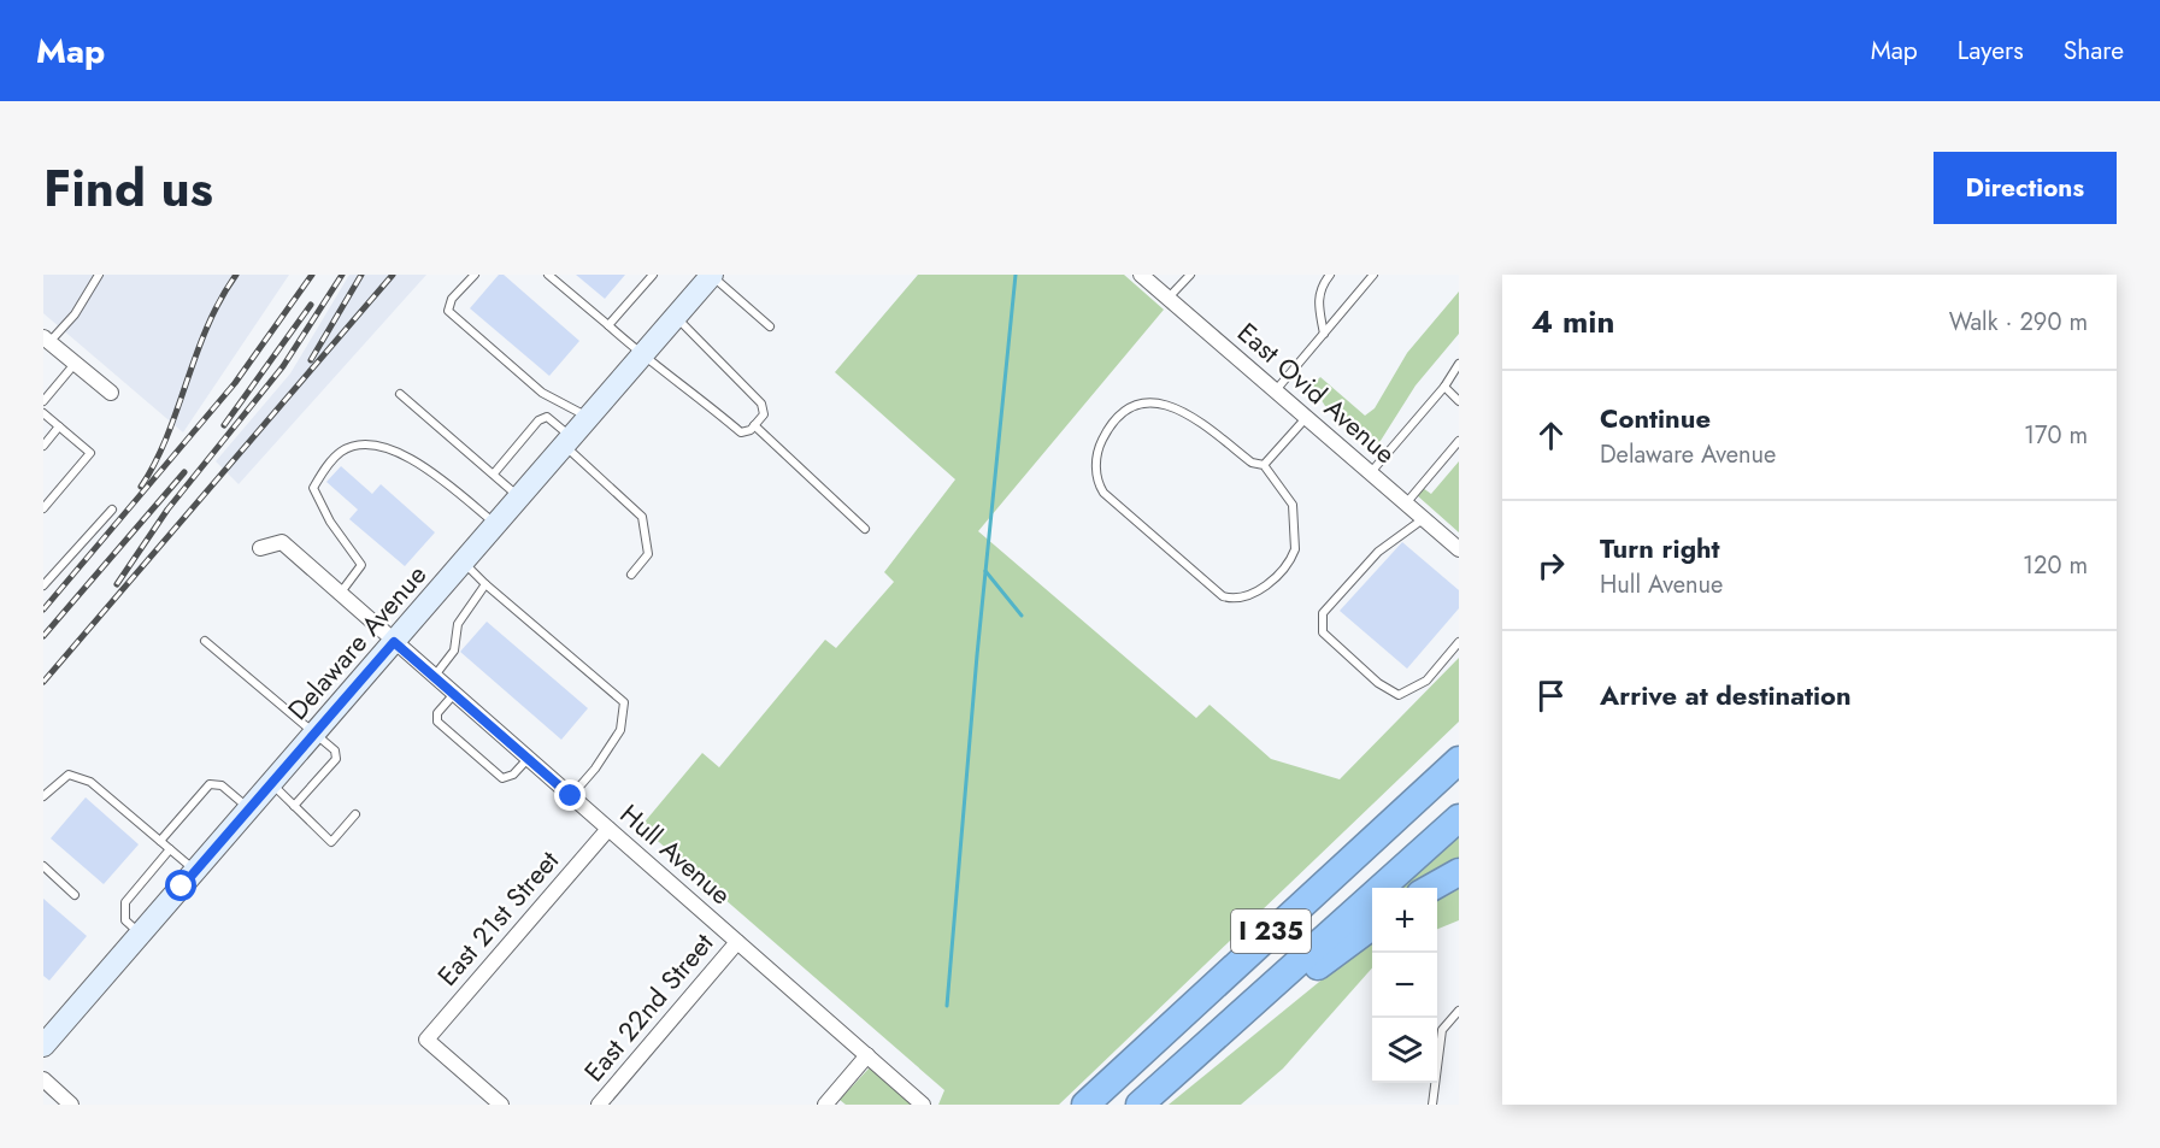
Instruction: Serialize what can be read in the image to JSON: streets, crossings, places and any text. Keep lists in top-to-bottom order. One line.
{"streets":{"highway":["I 235"],"main road":["Delaware Avenue"],"street":["East Ovid Avenue","Hull Avenue","East 21st Street","East 22nd Street"]},"crossings":[["Delaware Avenue","Hull Avenue"],["Hull Avenue","East 21st Street"],["Hull Avenue","East 22nd Street"]],"page":{"header":"Map","nav":["Map","Layers","Share"],"title":"Find us","buttons":"Directions","heading":["4 min","Walk · 290 m"],"list":[["Continue","Delaware Avenue","170 m"],["Turn right","Hull Avenue","120 m"],"Arrive at destination"],"map_buttons":["+","−"]}}
